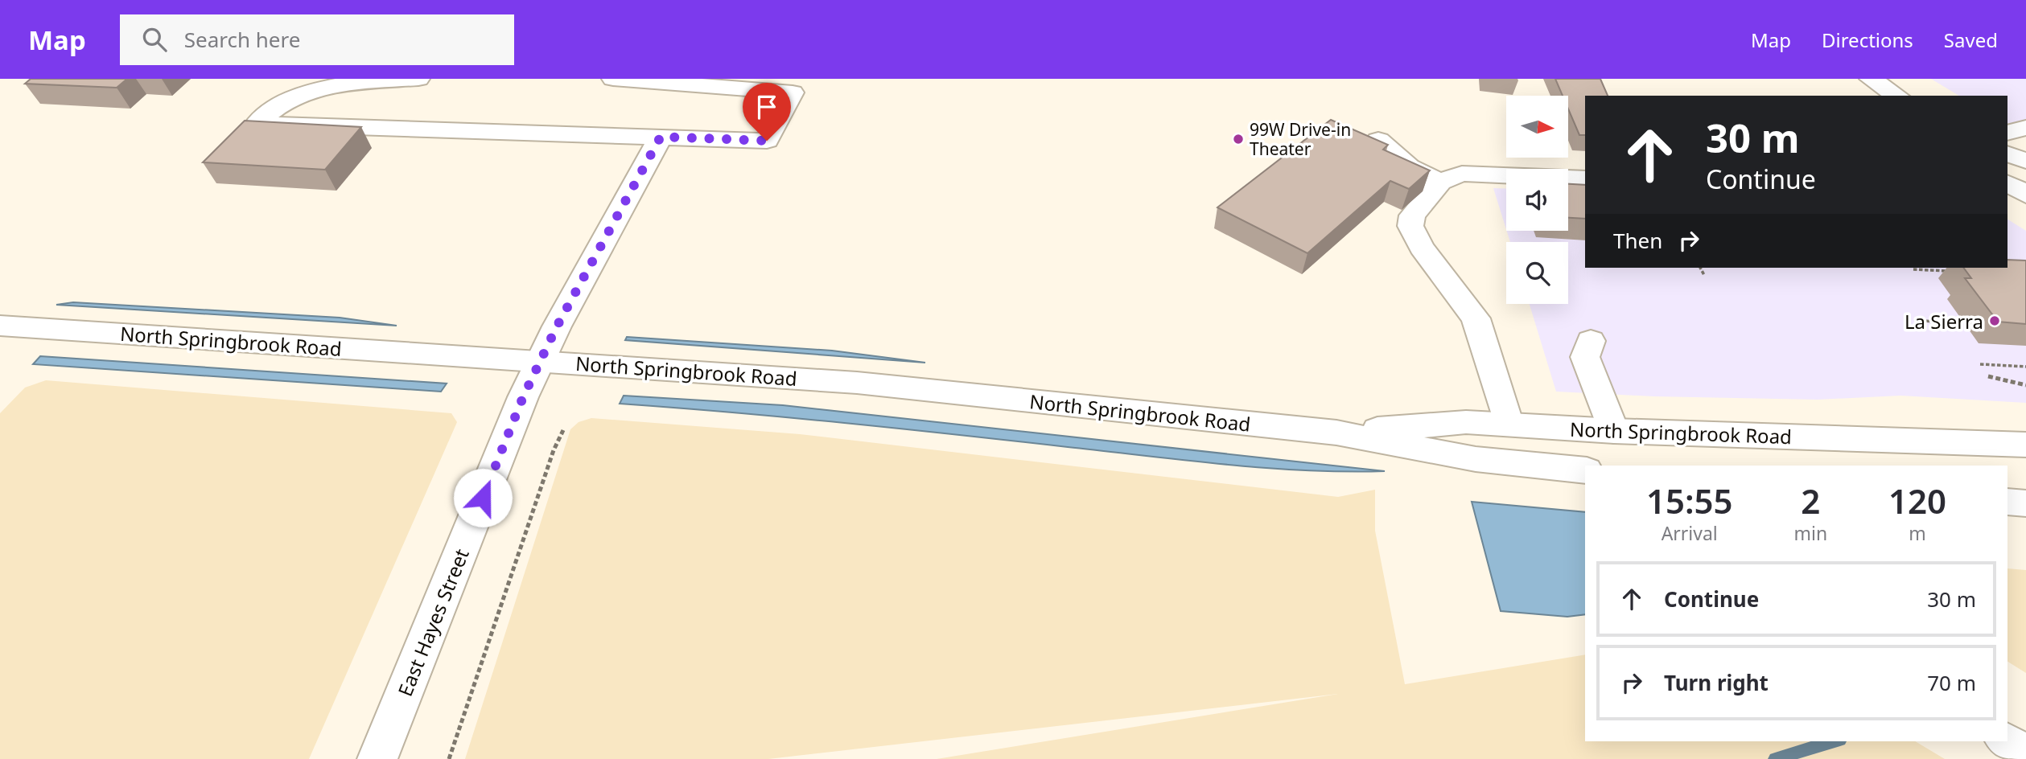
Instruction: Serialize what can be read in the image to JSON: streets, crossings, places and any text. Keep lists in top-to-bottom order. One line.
{"streets":{"main road":["North Springbrook Road","East Hayes Street"]},"crossings":[["North Springbrook Road","East Hayes Street"]],"places":["99W Drive-in Theater","La Sierra"],"north":"right","page":{"header":"Map","search":"Search here","nav":["Map","Directions","Saved"],"turn":["30 m","Continue"],"then":"Then","eta":["15:55","Arrival","2","min","120","m"],"list":[{"name":"Continue","value":"30 m"},{"name":"Turn right","value":"70 m"}]}}
